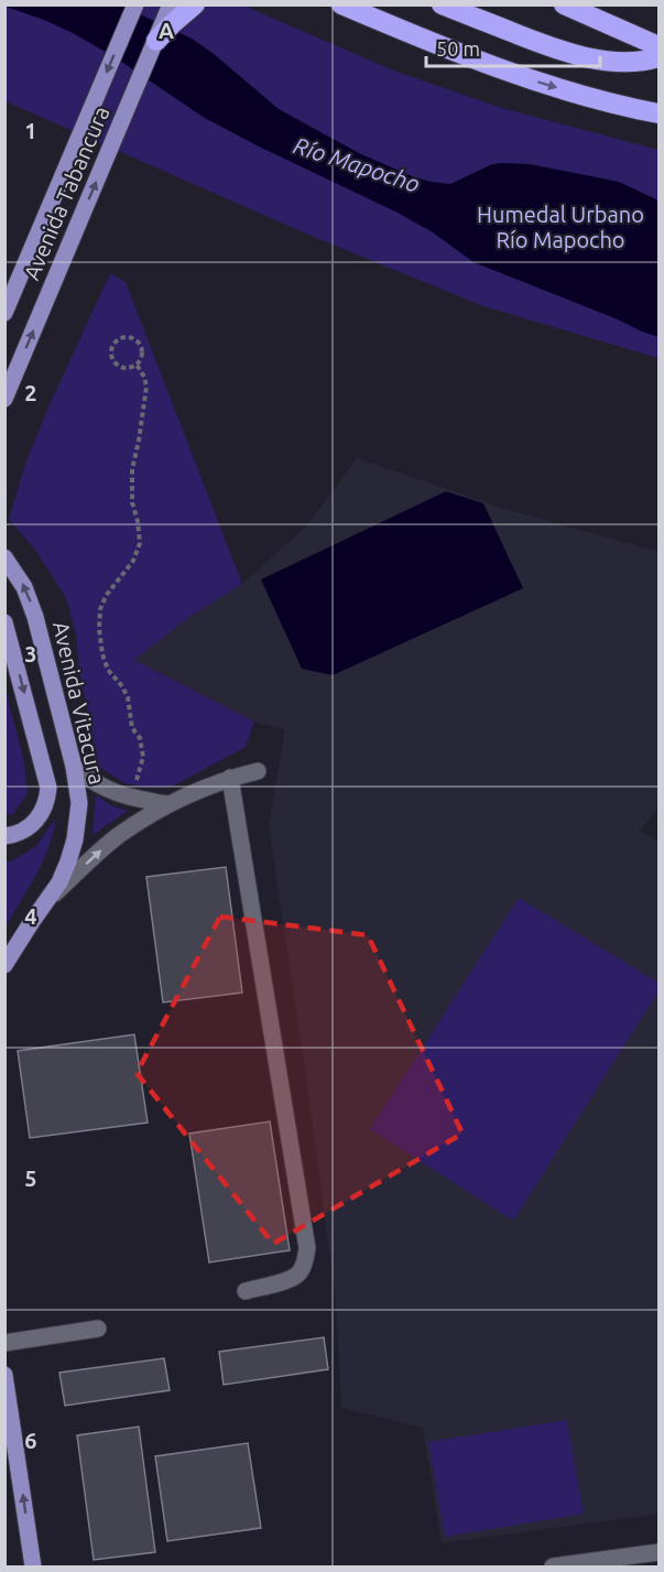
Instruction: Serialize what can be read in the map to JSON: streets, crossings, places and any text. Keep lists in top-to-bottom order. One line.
{"streets":{"main road":["Avenida Tabancura","Avenida Vitacura"]},"one_way":["Avenida Vitacura"],"water":["Río Mapocho"],"parks":["Humedal Urbano Río Mapocho"],"scale_bar":"50 m","grid":{"columns":["A"],"rows":["1","2","3","4","5","6"]}}
